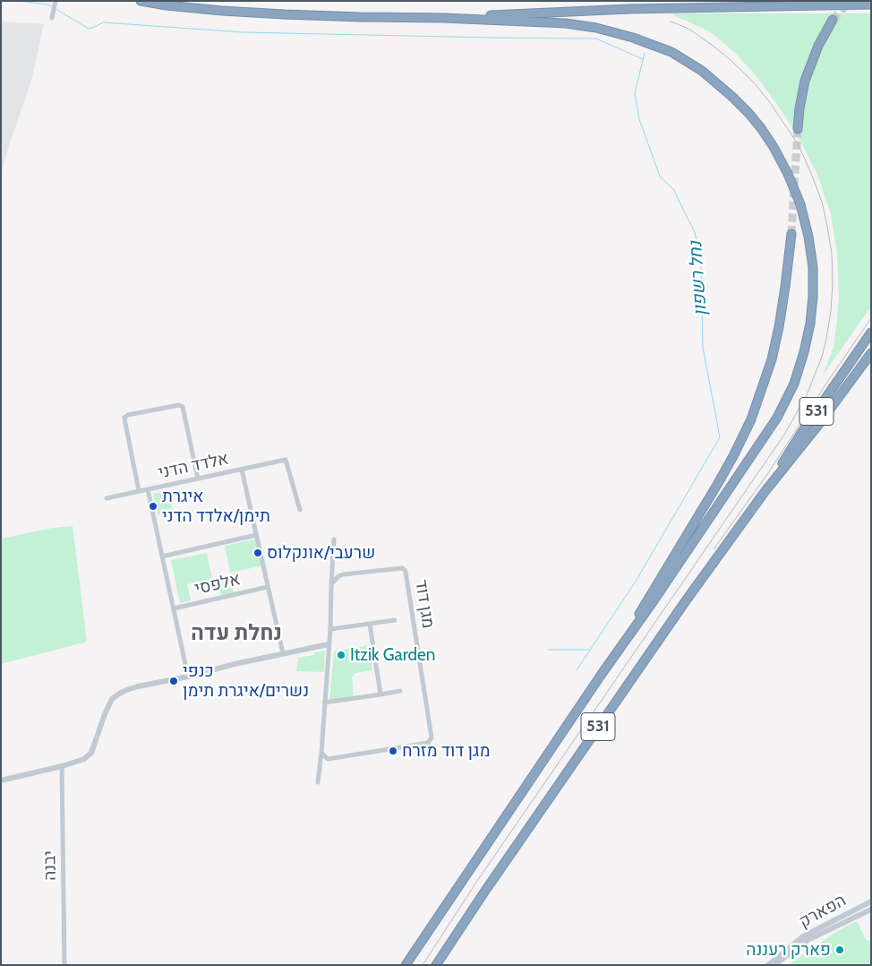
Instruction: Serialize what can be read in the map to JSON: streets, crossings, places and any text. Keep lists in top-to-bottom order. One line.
{"streets":{"highway":["531"],"street":["אלדד הדני","אלפסי","מגן דוד","יבנה","הפארק"]},"districts":["נחלת עדה"],"water":["נחל רשפון"],"places":["איגרת תימן/אלדד הדני","שרעבי/אונקלוס","Itzik Garden","כנפי נשרים/איגרת תימן","מגן דוד מזרח","פארק רעננה"]}
